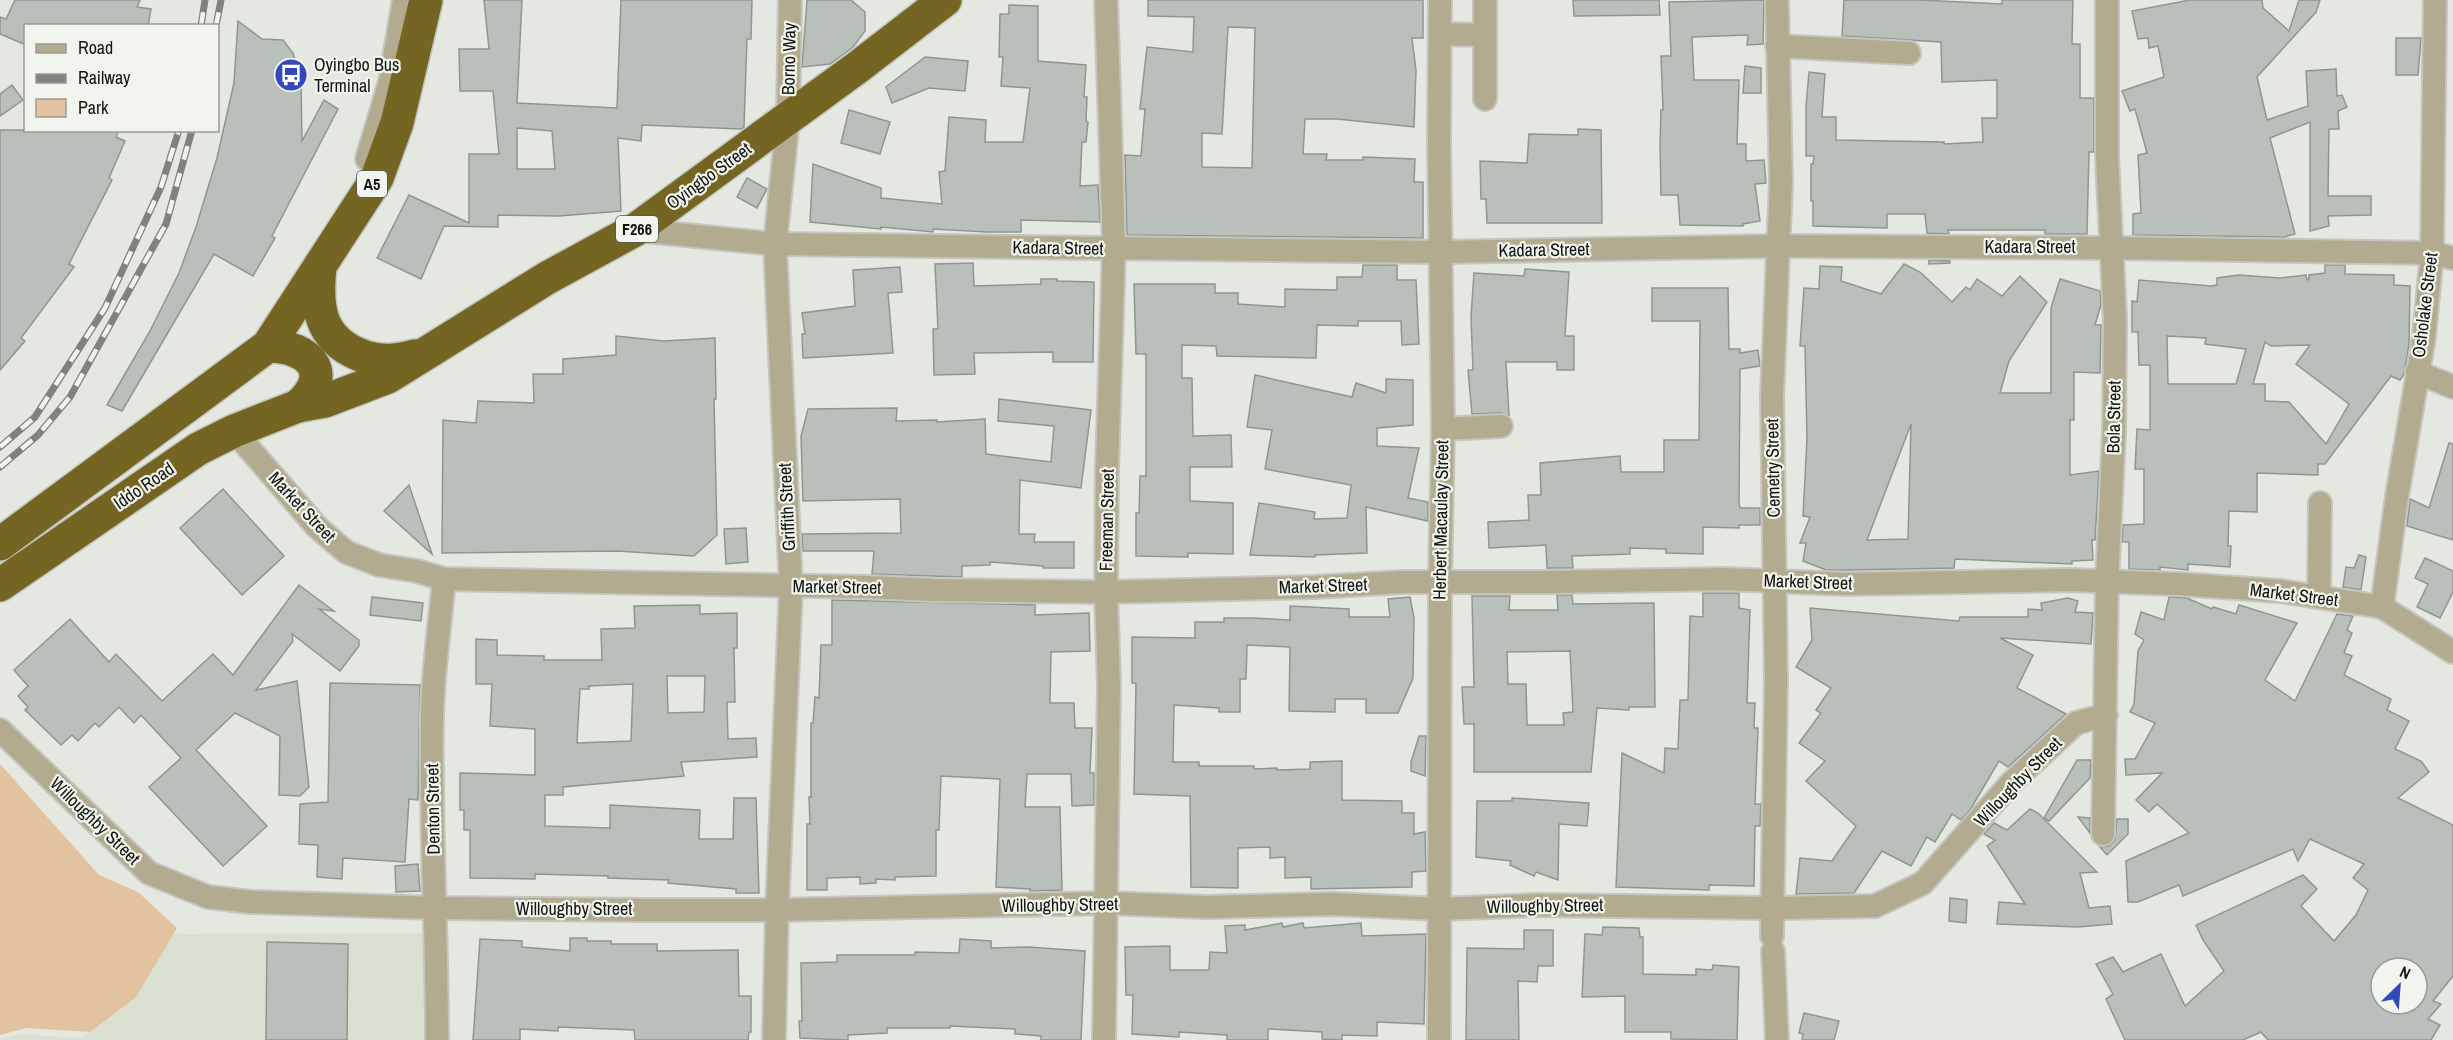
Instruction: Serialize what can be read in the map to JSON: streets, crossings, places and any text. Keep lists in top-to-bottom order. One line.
{"streets":{"highway":["Oyingbo Street","A5","F266","Iddo Road"],"street":["Borno Way","Kadara Street","Osholake Street","Bola Street","Cemetry Street","Market Street","Griffith Street","Freeman Street","Herbert Macaulay Street","Willoughby Street","Denton Street"]},"crossings":[["Borno Way","Oyingbo Street"],["Borno Way","Griffith Street"],["Oyingbo Street","F266"],["Oyingbo Street","Kadara Street"],["Oyingbo Street","Iddo Road"],["Oyingbo Street","Griffith Street"],["A5","F266"],["Kadara Street","Osholake Street"],["Kadara Street","Bola Street"],["Kadara Street","Cemetry Street"],["Kadara Street","Griffith Street"],["Kadara Street","Freeman Street"],["Kadara Street","Herbert Macaulay Street"],["Osholake Street","Market Street"],["Bola Street","Market Street"],["Bola Street","Willoughby Street"],["Cemetry Street","Market Street"],["Cemetry Street","Willoughby Street"],["Iddo Road","Market Street"],["Market Street","Griffith Street"],["Market Street","Freeman Street"],["Market Street","Herbert Macaulay Street"],["Market Street","Denton Street"],["Griffith Street","Willoughby Street"],["Freeman Street","Willoughby Street"],["Herbert Macaulay Street","Willoughby Street"],["Willoughby Street","Denton Street"]],"places":{"bus stop":["Oyingbo Bus Terminal"]},"legend":["Road","Railway","Park"],"north":"top right"}
